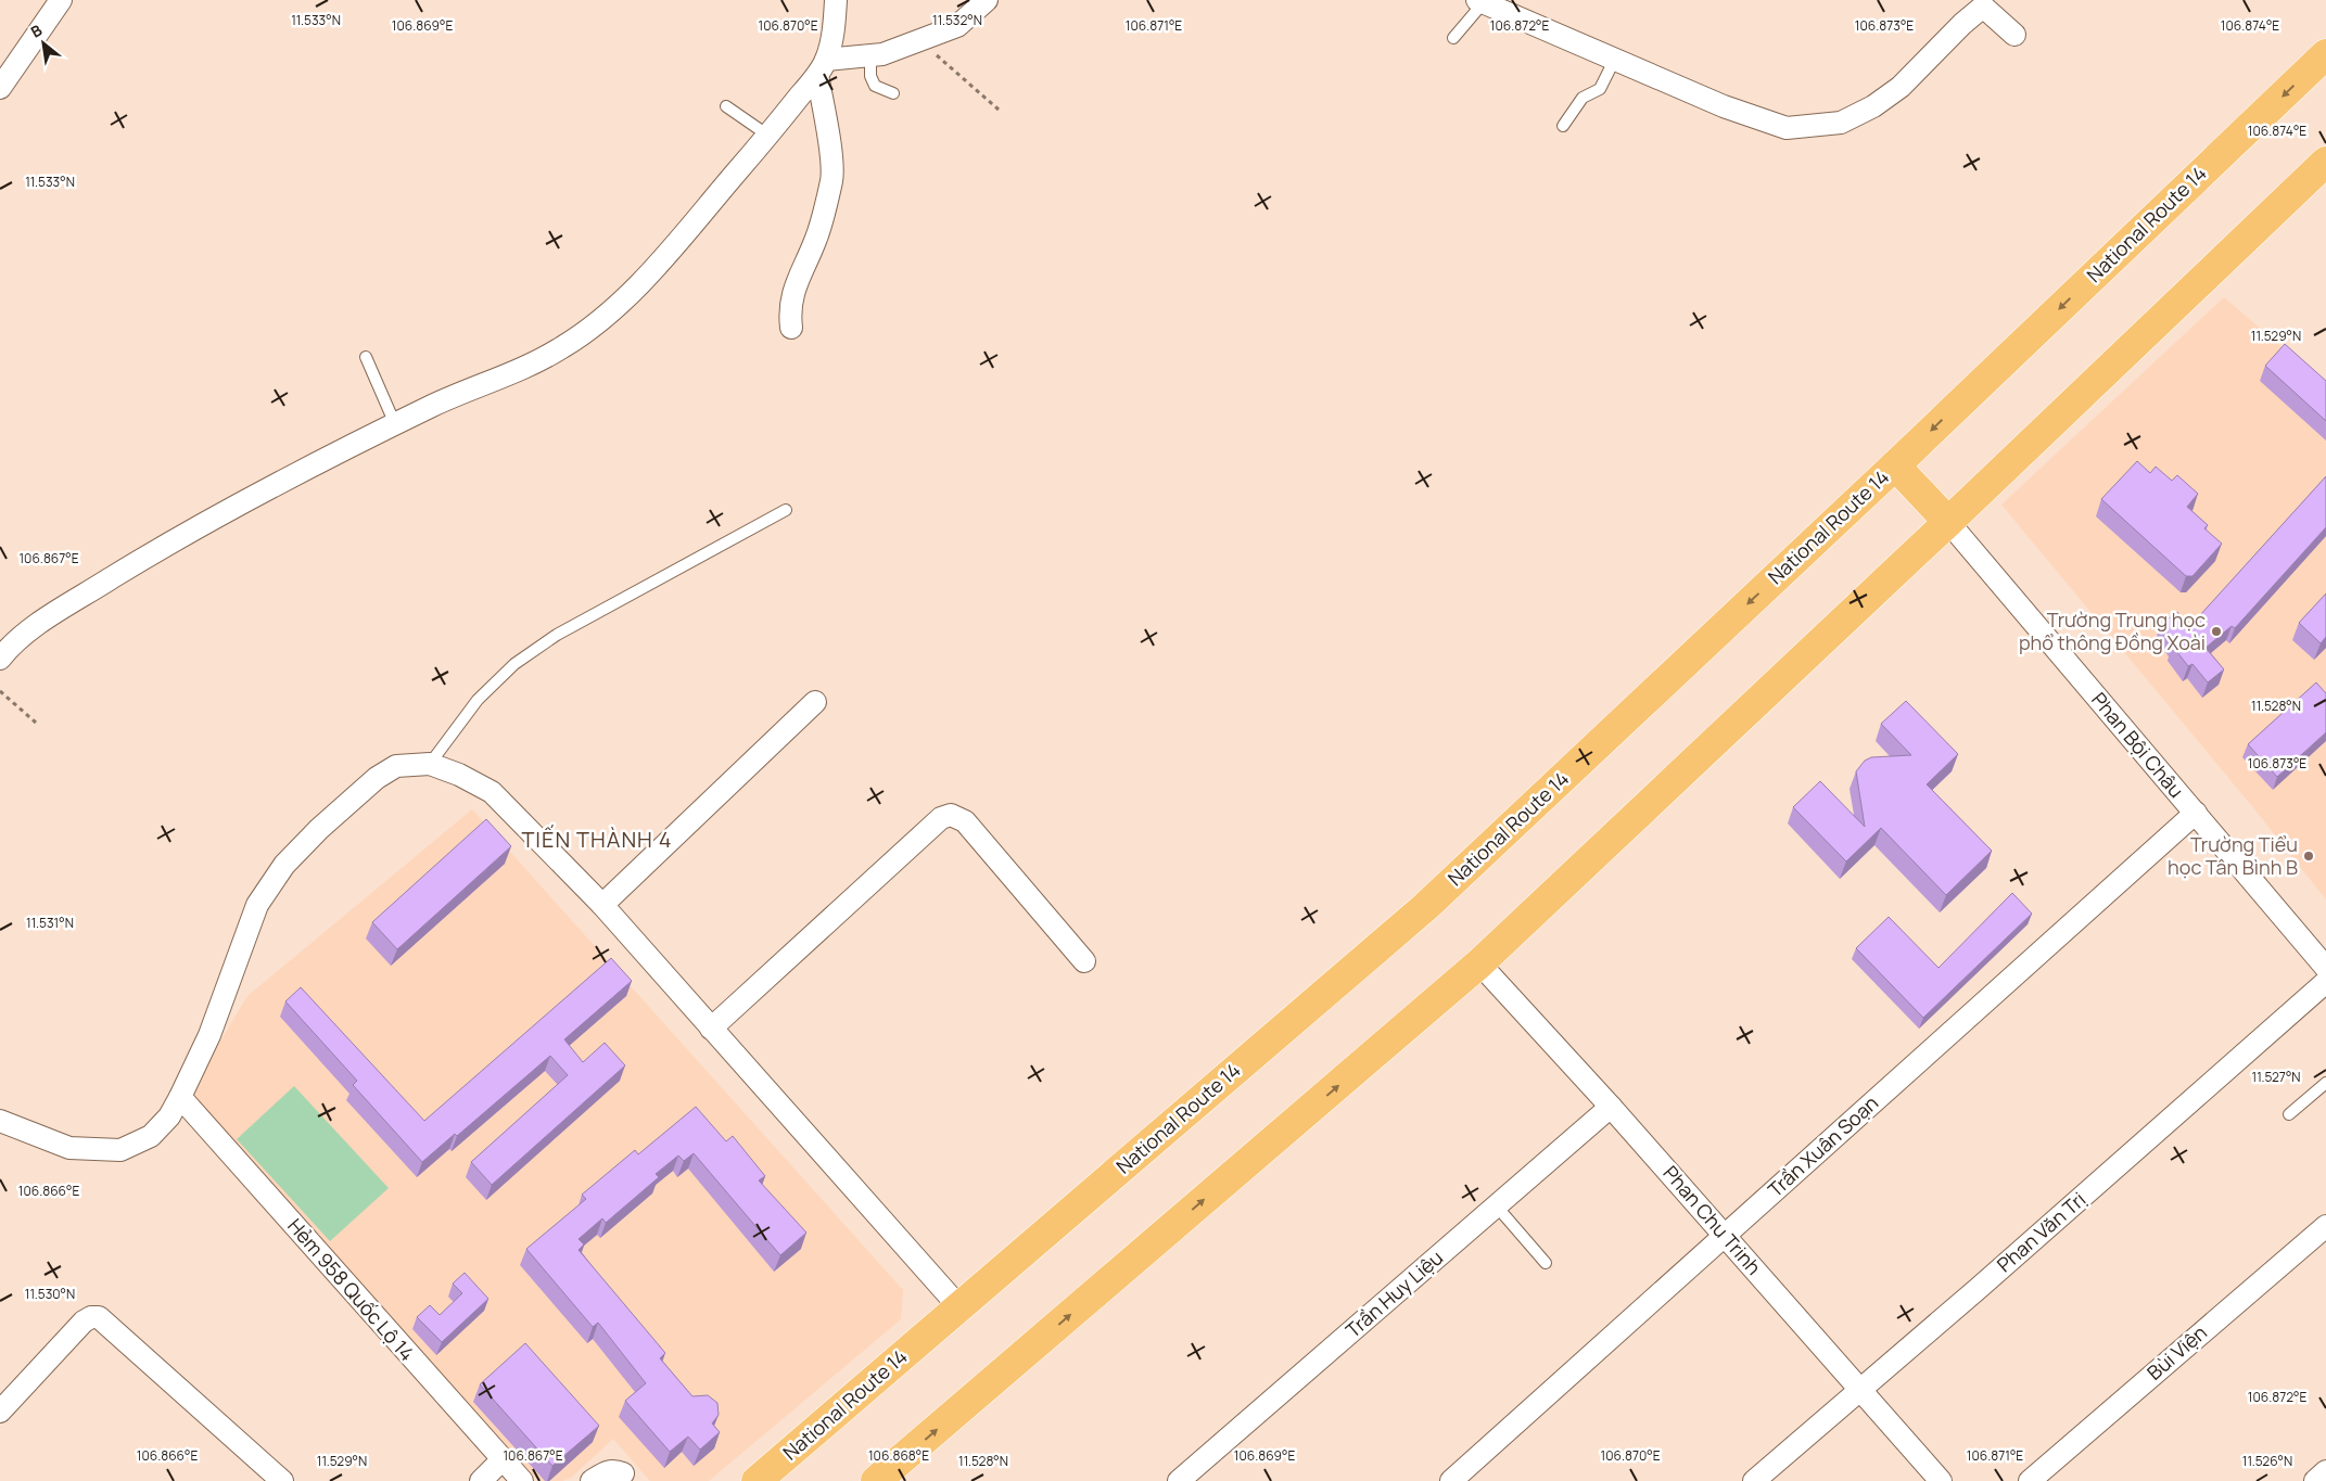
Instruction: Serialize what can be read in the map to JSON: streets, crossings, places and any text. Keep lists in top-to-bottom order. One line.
{"streets":{"highway":["National Route 14"],"street":["Phan Bội Châu","Trần Xuân Soạn","Phan Chu Trinh","Phan Văn Trị","Hẻm 958 Quốc Lộ 14","Trần Huy Liệu","Bùi Viện"]},"crossings":[["Phan Bội Châu","Trần Xuân Soạn"],["Trần Xuân Soạn","Phan Chu Trinh"],["Phan Chu Trinh","Phan Văn Trị"],["Phan Chu Trinh","Trần Huy Liệu"]],"districts":["TIẾN THÀNH 4"],"places":["Trường Trung học phổ thông Đồng Xoài","Trường Tiểu học Tân Bình B"],"north":"top left","coordinates":["11.533°N","11.532°N","106.869°E","106.870°E","106.871°E","106.872°E","106.873°E","106.874°E","11.529°N","106.867°E","11.528°N","11.531°N","11.527°N","106.866°E","11.530°N","106.868°E","11.526°N"]}
